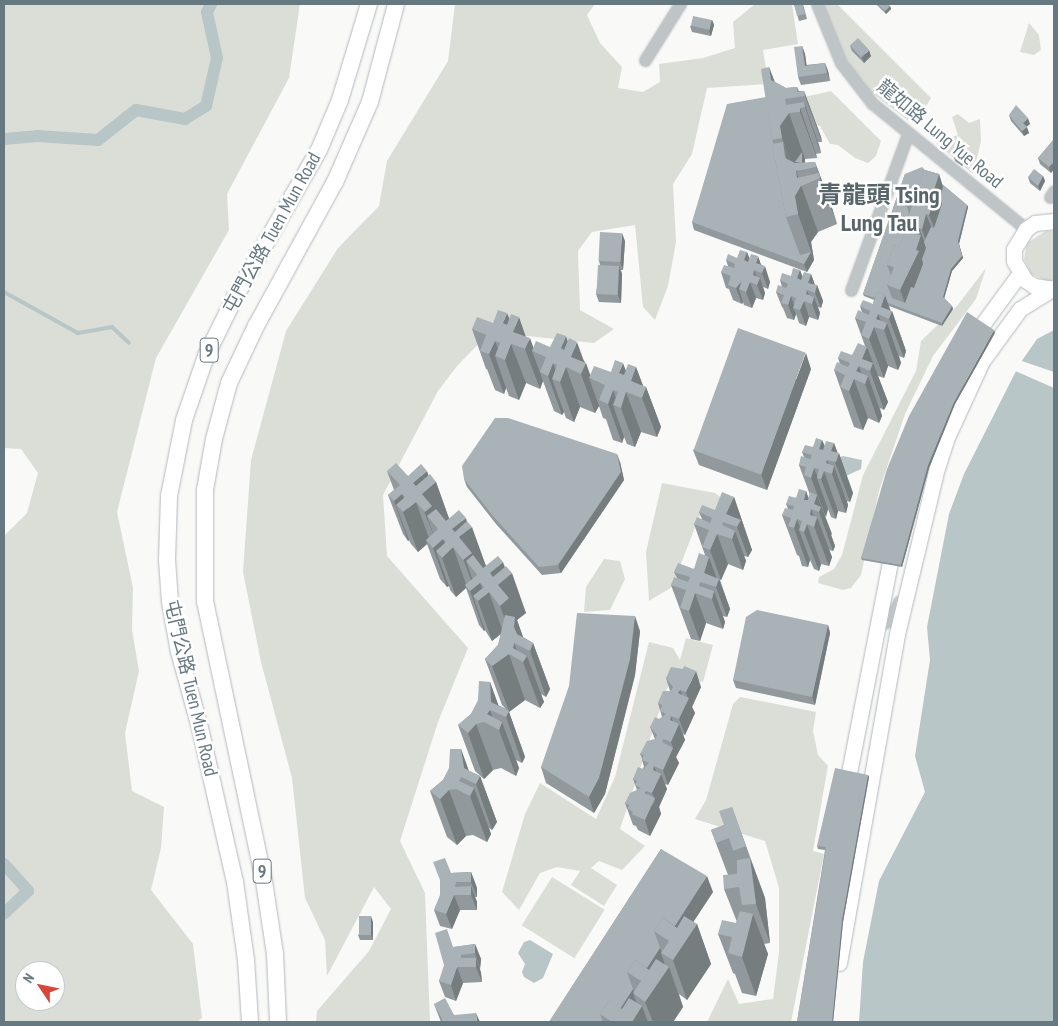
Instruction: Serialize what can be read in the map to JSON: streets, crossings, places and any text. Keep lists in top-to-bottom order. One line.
{"streets":{"highway":["屯門公路 Tuen Mun Road","9"],"street":["龍如路 Lung Yue Road"]},"districts":["青龍頭 Tsing Lung Tau"],"north":"top left"}
